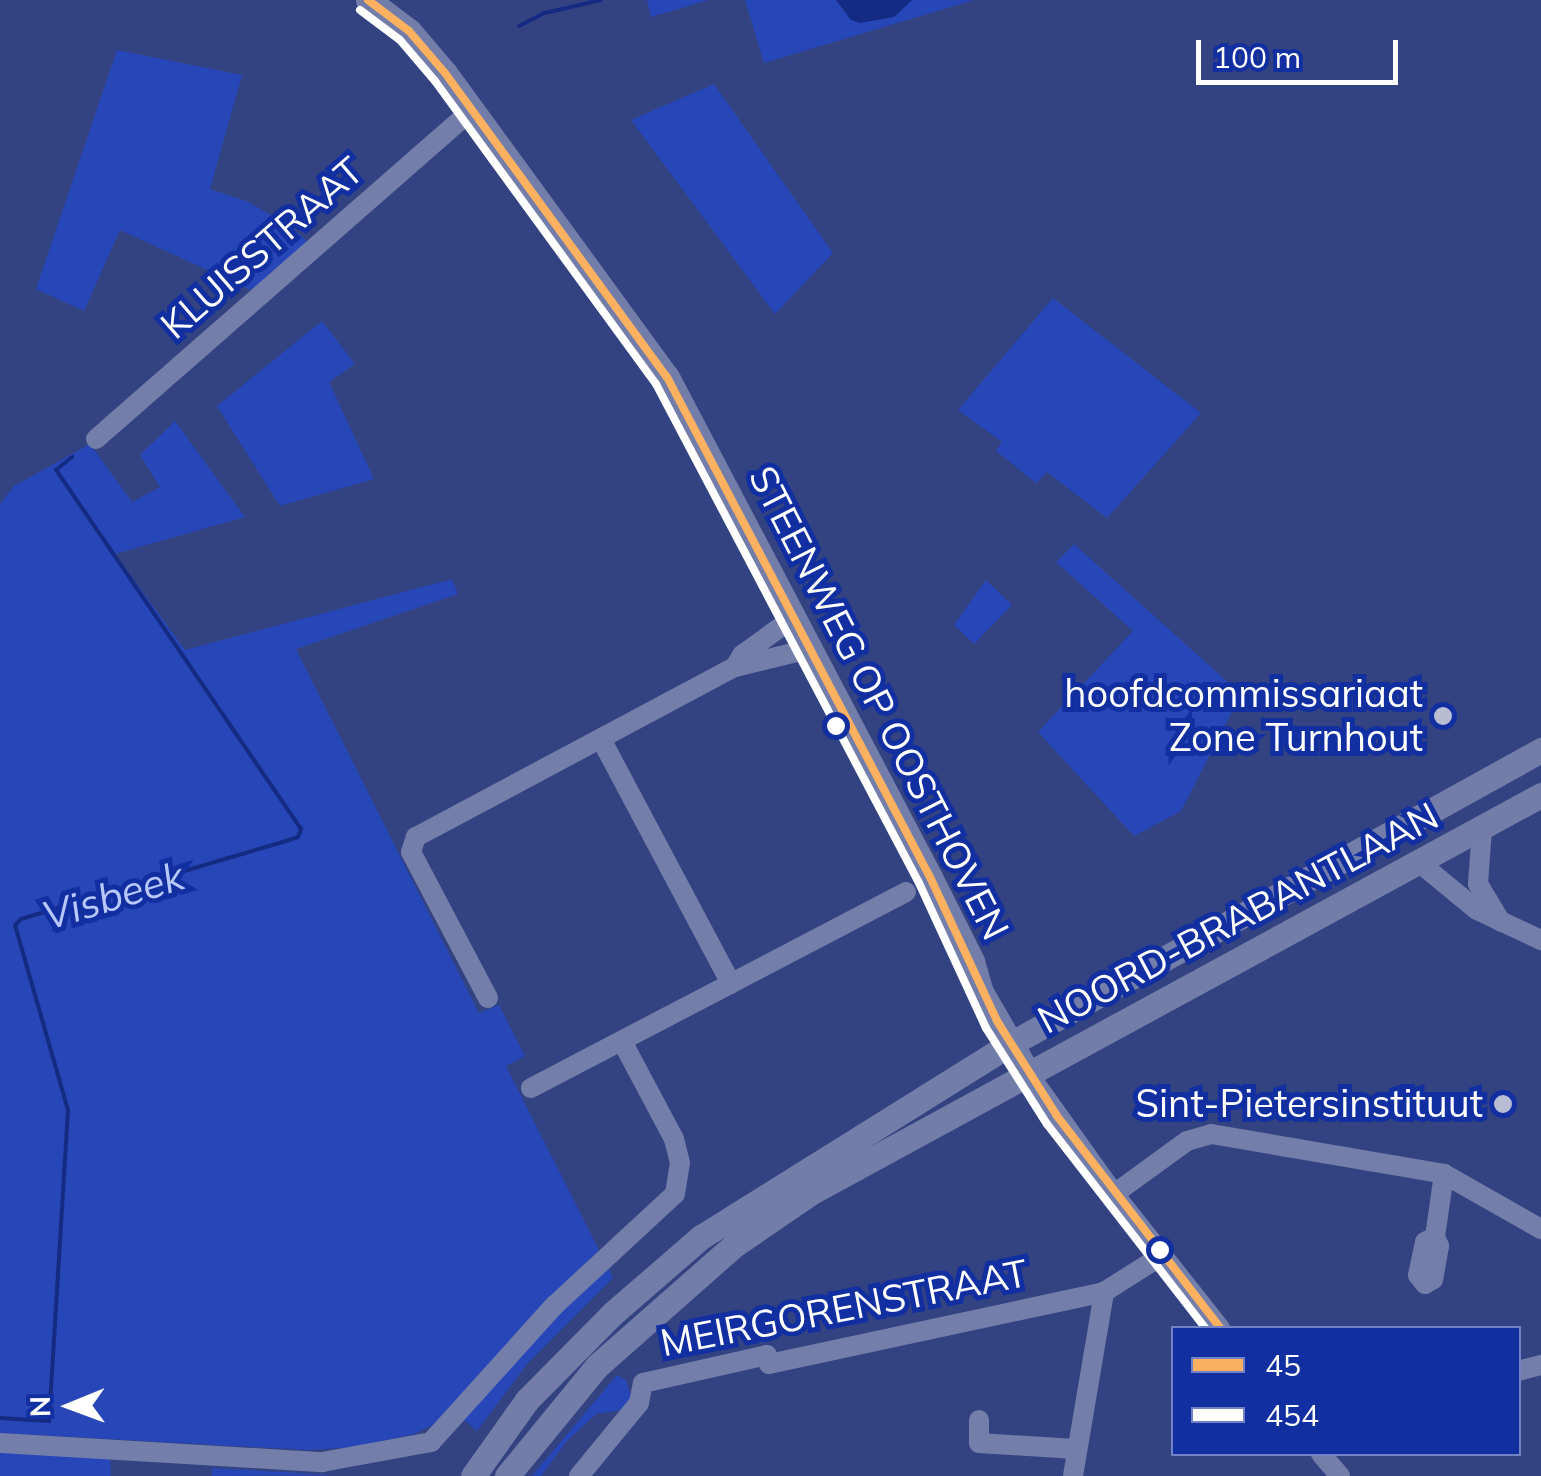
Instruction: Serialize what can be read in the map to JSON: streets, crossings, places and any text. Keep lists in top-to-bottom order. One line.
{"streets":{"main road":["STEENWEG OP OOSTHOVEN","NOORD-BRABANTLAAN"],"street":["KLUISSTRAAT","MEIRGORENSTRAAT"]},"crossings":[["KLUISSTRAAT","STEENWEG OP OOSTHOVEN"],["STEENWEG OP OOSTHOVEN","NOORD-BRABANTLAAN"],["STEENWEG OP OOSTHOVEN","MEIRGORENSTRAAT"]],"water":["Visbeek"],"places":["hoofdcommissariaat Zone Turnhout","Sint-Pietersinstituut"],"lines":["transit line 45","transit line 454"],"legend":["45","454"],"scale_bar":"100 m","north":"left"}
